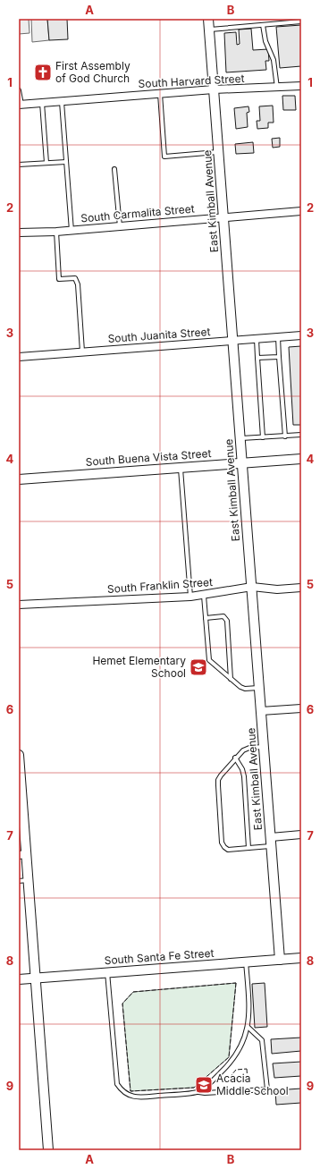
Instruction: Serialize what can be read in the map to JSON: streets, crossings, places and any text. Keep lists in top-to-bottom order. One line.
{"streets":{"street":["South Harvard Street","East Kimball Avenue","South Carmalita Street","South Juanita Street","South Buena Vista Street","South Franklin Street","South Santa Fe Street"]},"crossings":[["South Harvard Street","East Kimball Avenue"],["East Kimball Avenue","South Carmalita Street"],["East Kimball Avenue","South Juanita Street"],["East Kimball Avenue","South Buena Vista Street"],["East Kimball Avenue","South Franklin Street"],["East Kimball Avenue","South Santa Fe Street"]],"places":{"church":["First Assembly of God Church"],"school or university":["Hemet Elementary School","Acacia Middle School"]},"grid":{"columns":["A","B"],"rows":["1","2","3","4","5","6","7","8","9"]}}
